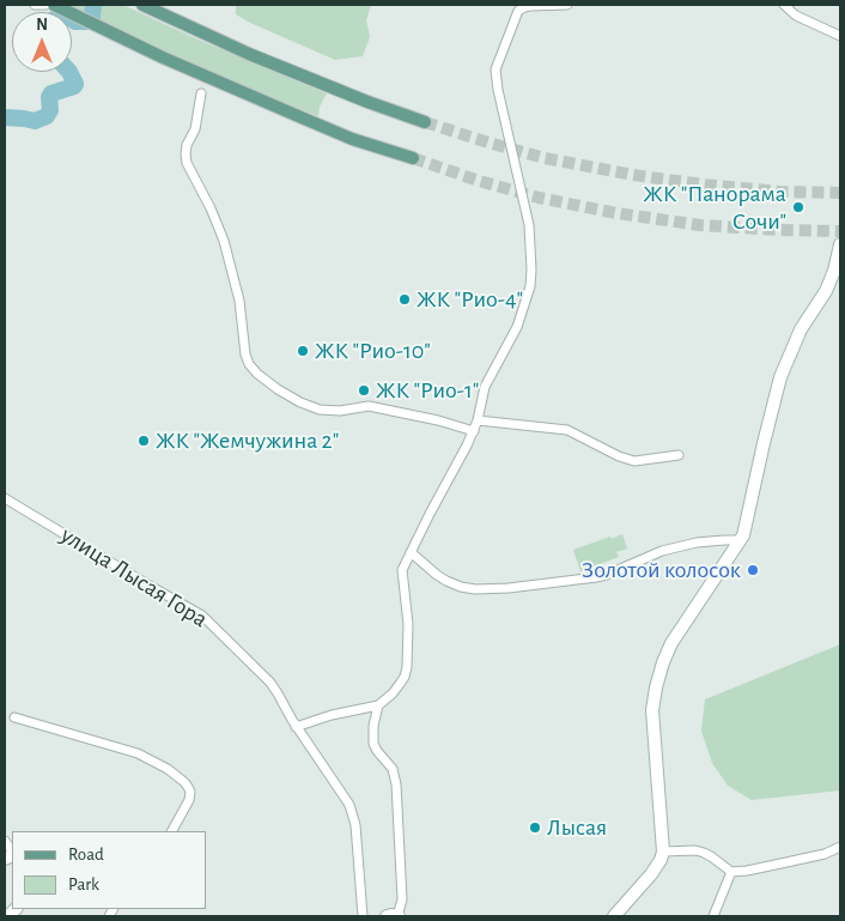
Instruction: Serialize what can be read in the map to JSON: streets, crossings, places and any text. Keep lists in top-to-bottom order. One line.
{"streets":{"street":["улица Лысая Гора"]},"places":["ЖК \"Панорама Сочи\"","ЖК \"Рио-4\"","ЖК \"Рио-10\"","ЖК \"Рио-1\"","ЖК \"Жемчужина 2\"","Золотой колосок","Лысая"],"legend":["Road","Park"],"north":"top"}
